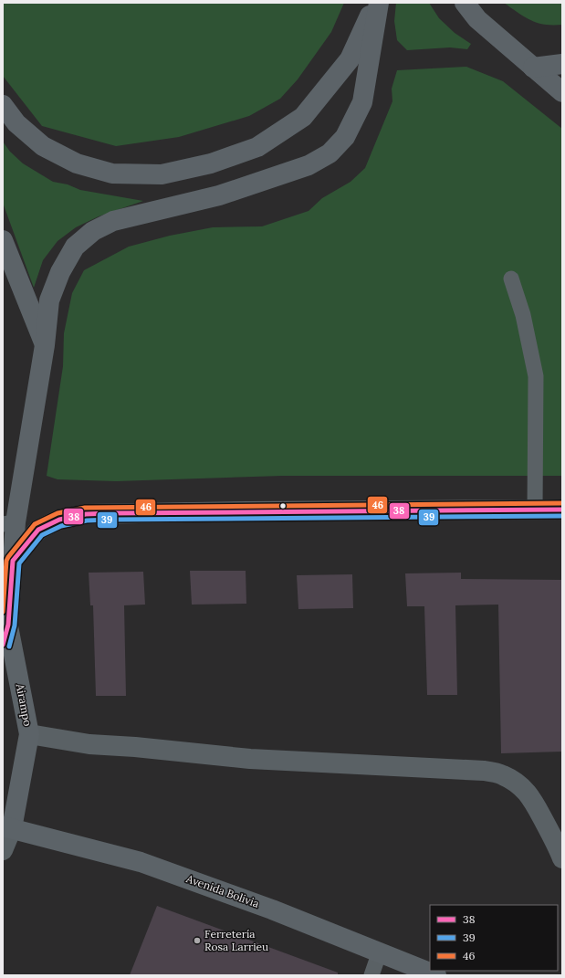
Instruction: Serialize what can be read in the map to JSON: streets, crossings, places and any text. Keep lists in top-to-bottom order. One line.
{"streets":{"main road":["Airampo","Avenida Bolivia"]},"crossings":[["Airampo","Avenida Bolivia"]],"places":["Ferretería Rosa Larrieu"],"lines":["transit line 46","transit line 38","transit line 39"],"legend":["38","39","46"]}
